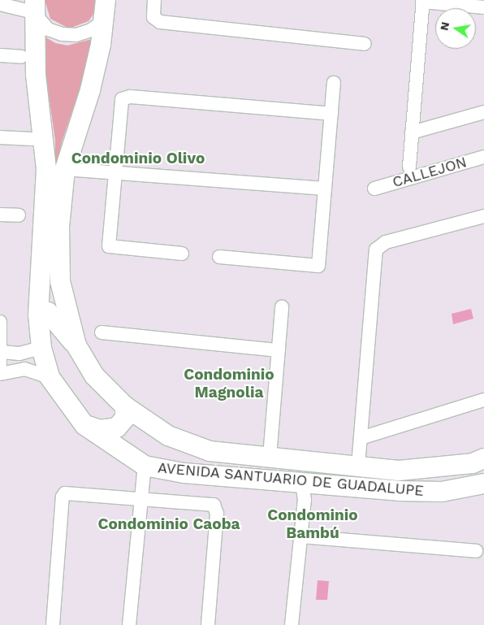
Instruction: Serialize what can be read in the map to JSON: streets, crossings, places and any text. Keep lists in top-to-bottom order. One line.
{"streets":{"street":["CALLEJON","AVENIDA SANTUARIO DE GUADALUPE"]},"districts":["Condominio Olivo","Condominio Magnolia","Condominio Bambú","Condominio Caoba"],"north":"left"}
